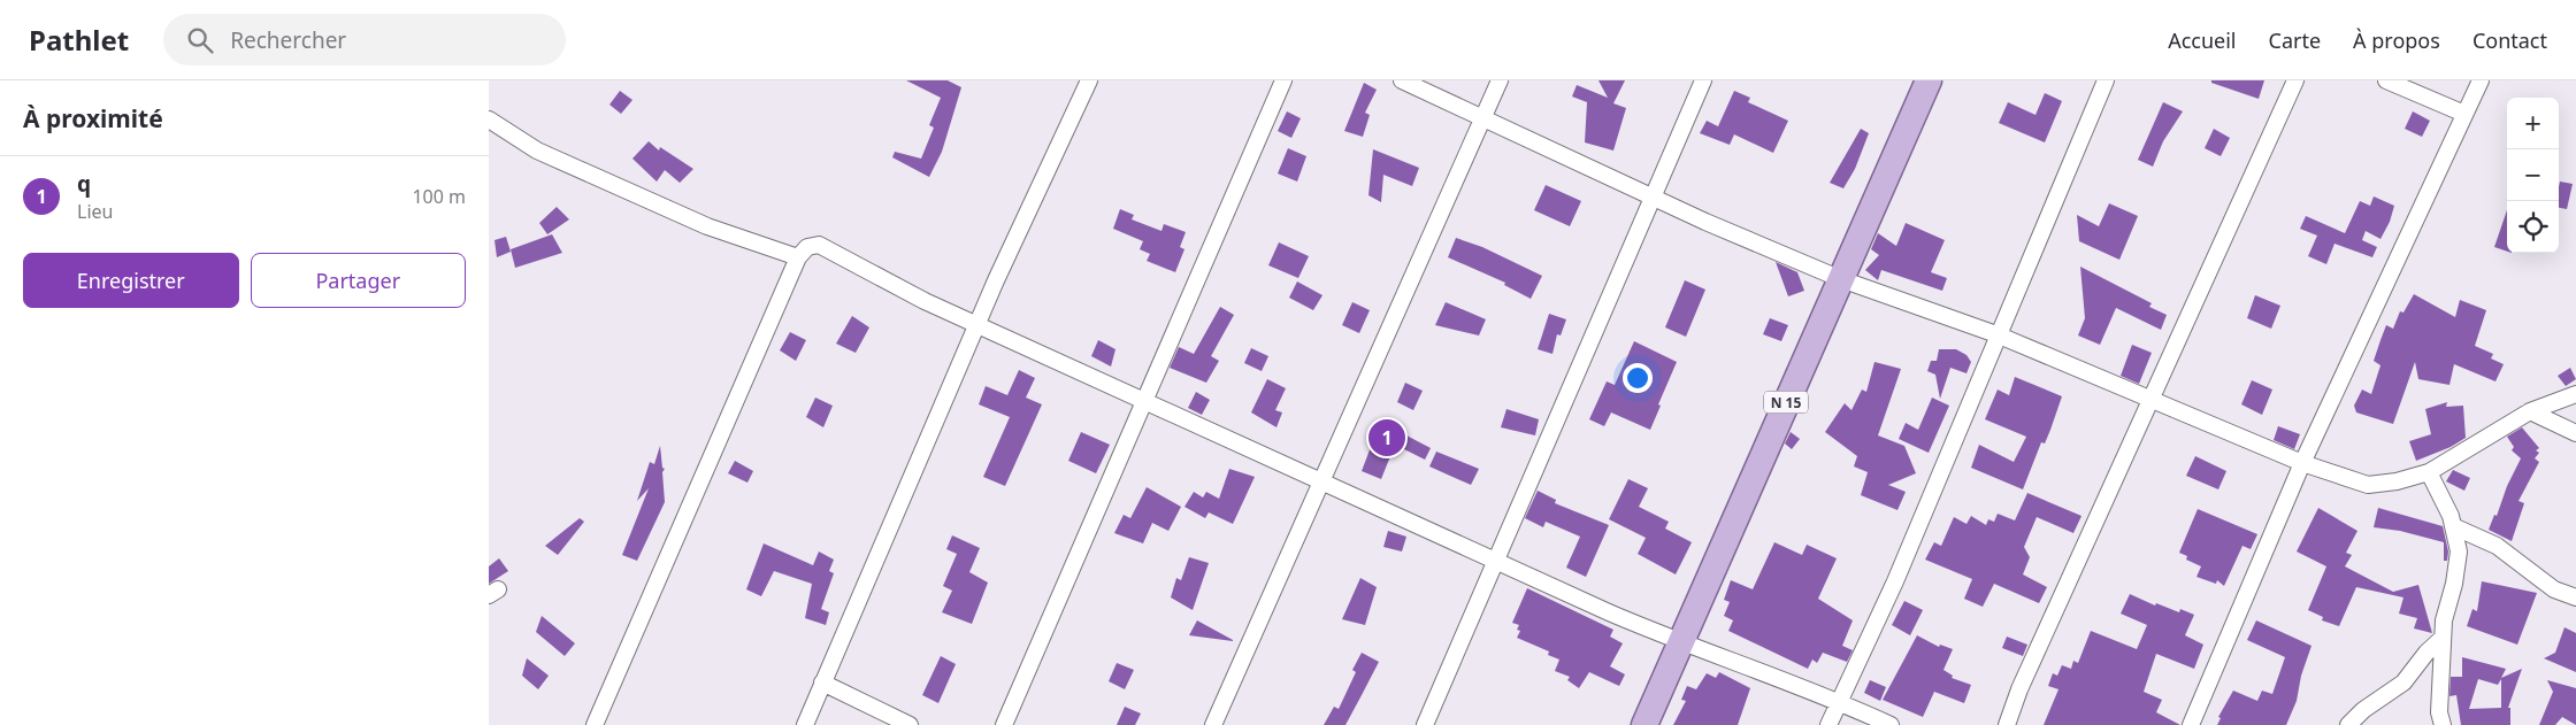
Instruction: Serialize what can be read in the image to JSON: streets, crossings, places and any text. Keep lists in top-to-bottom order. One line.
{"streets":{"main road":["N 15"]},"page":{"header":"Pathlet","search":"Rechercher","nav":["Accueil","Carte","À propos","Contact"],"heading":"À proximité","map_buttons":["+","−"],"list":[{"mark":"1","name":"q","note":"Lieu","value":"100 m"}],"buttons":["Enregistrer","Partager"],"pins":"1"}}
